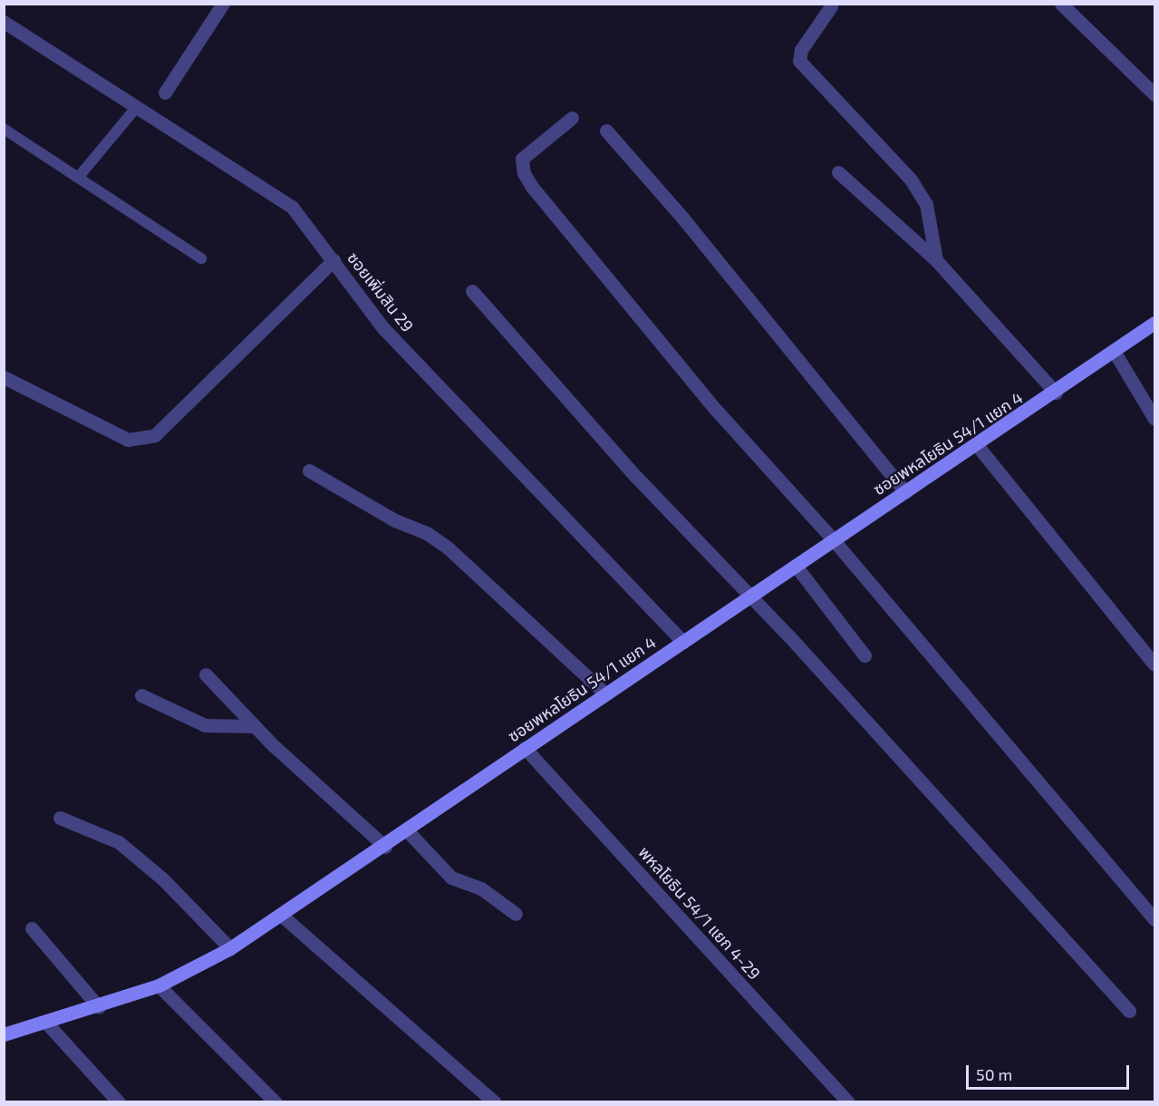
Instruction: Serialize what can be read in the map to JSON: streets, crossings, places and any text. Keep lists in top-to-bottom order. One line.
{"streets":{"street":["ซอยเพิ่มสิน 29","ซอยพหลโยธิน 54/1 แยก 4","พหลโยธิน 54/1 แยก 4-29"]},"crossings":[["ซอยเพิ่มสิน 29","ซอยพหลโยธิน 54/1 แยก 4"],["ซอยพหลโยธิน 54/1 แยก 4","พหลโยธิน 54/1 แยก 4-29"]],"scale_bar":"50 m"}
